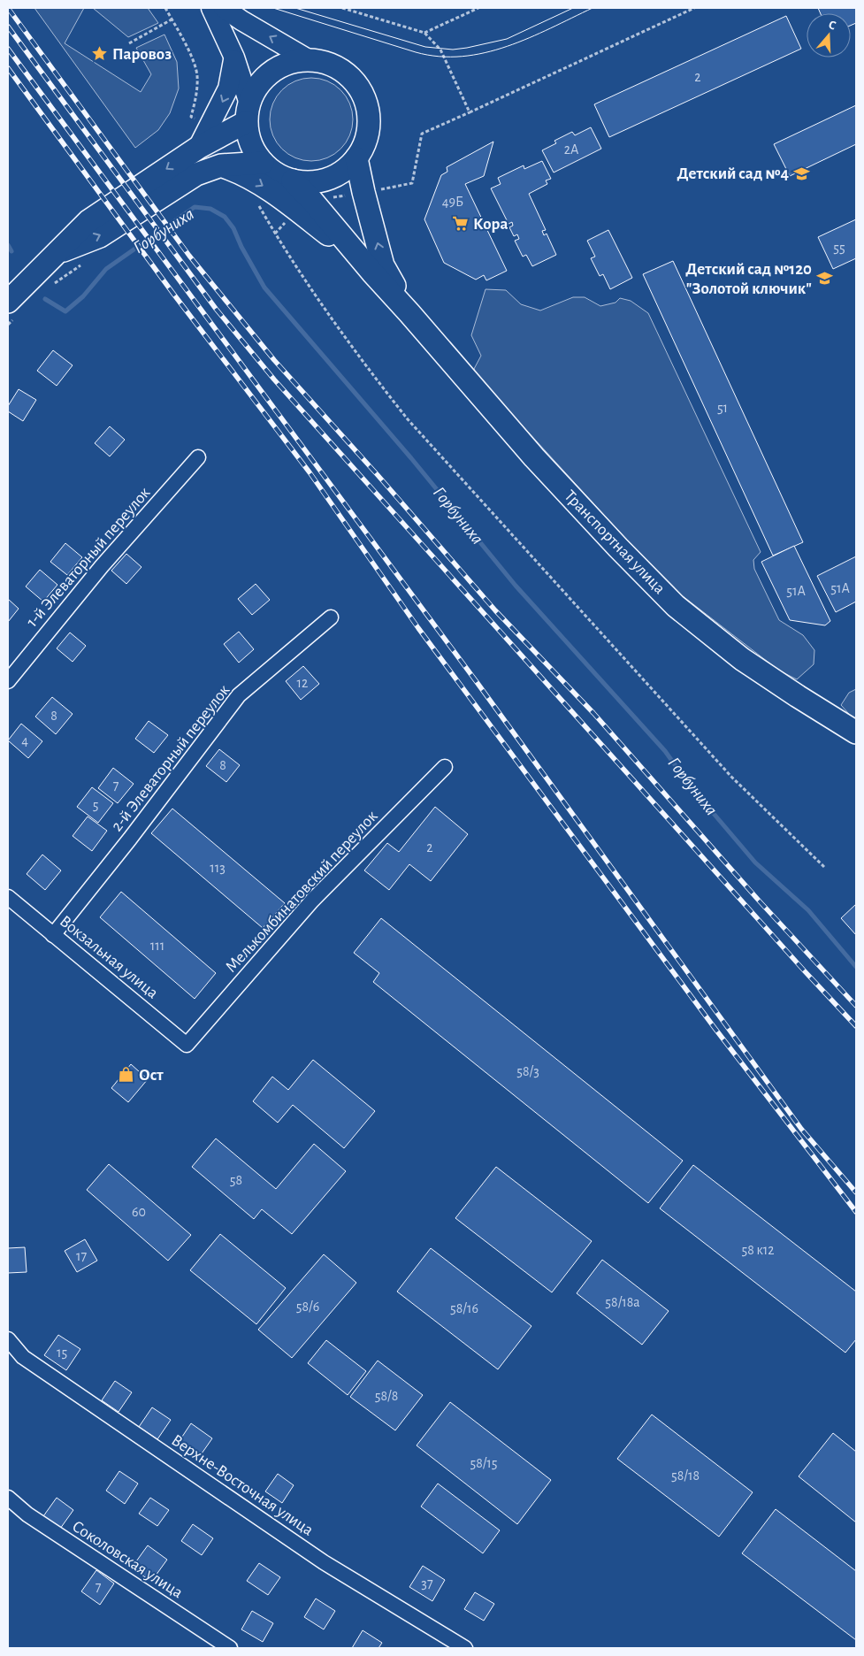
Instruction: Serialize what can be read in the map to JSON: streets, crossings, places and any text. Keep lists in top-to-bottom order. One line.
{"streets":{"main road":["Транспортная улица"],"street":["1-й Элеваторный переулок","2-й Элеваторный переулок","Мелькомбинатовский переулок","Вокзальная улица","Верхне-Восточная улица","Соколовская улица"]},"crossings":[["2-й Элеваторный переулок","Вокзальная улица"],["Мелькомбинатовский переулок","Вокзальная улица"]],"water":["Горбуниха"],"places":{"place":["Паровоз"],"school or university":["Детский сад №4","Детский сад №120 \"Золотой ключик\""],"supermarket":["Кора"],"shop":["Ост"]},"house_numbers":["2","2А","49Б","55","51","51А","51А","12","8","4","8","7","5","2","113","111","58/3","58","60","58 к12","17","58/18а","58/6","58/16","15","58/8","58/15","58/18","37","7"],"north":"top"}
